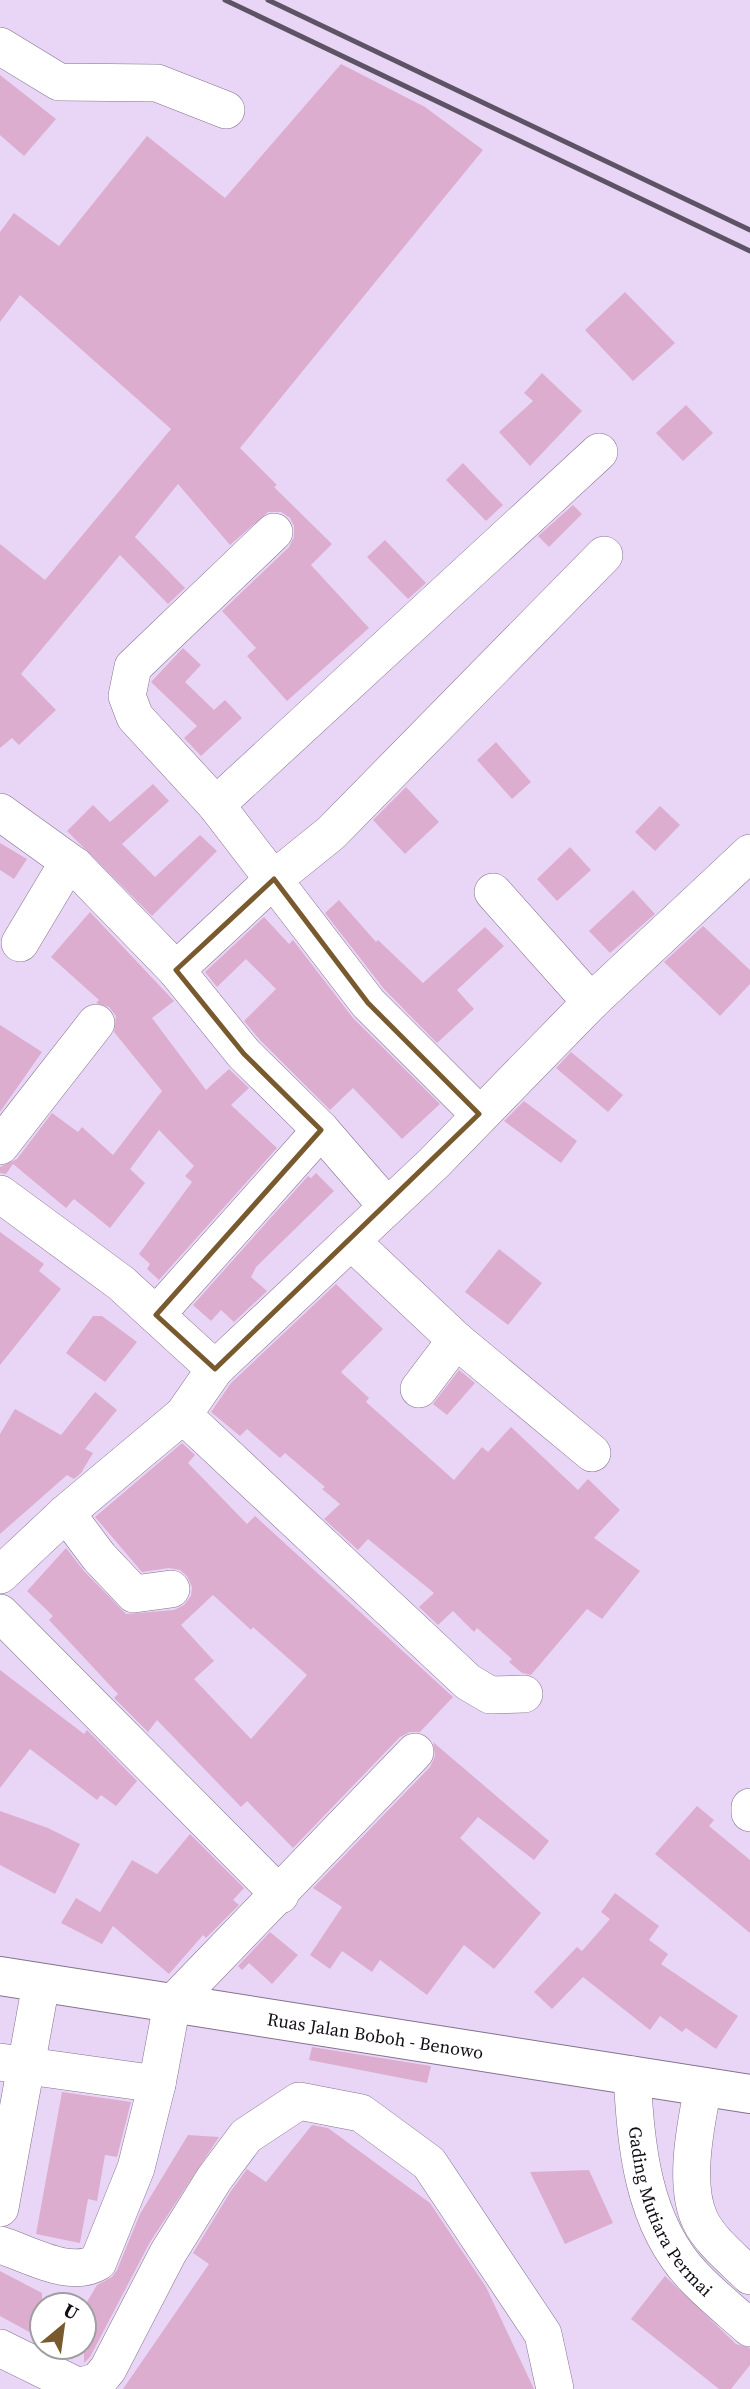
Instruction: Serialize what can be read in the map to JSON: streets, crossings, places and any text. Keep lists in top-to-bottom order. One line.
{"streets":{"main road":["Ruas Jalan Boboh - Benowo"],"street":["Gading Mutiara Permai"]},"crossings":[["Ruas Jalan Boboh - Benowo","Gading Mutiara Permai"]],"north":"top right"}
